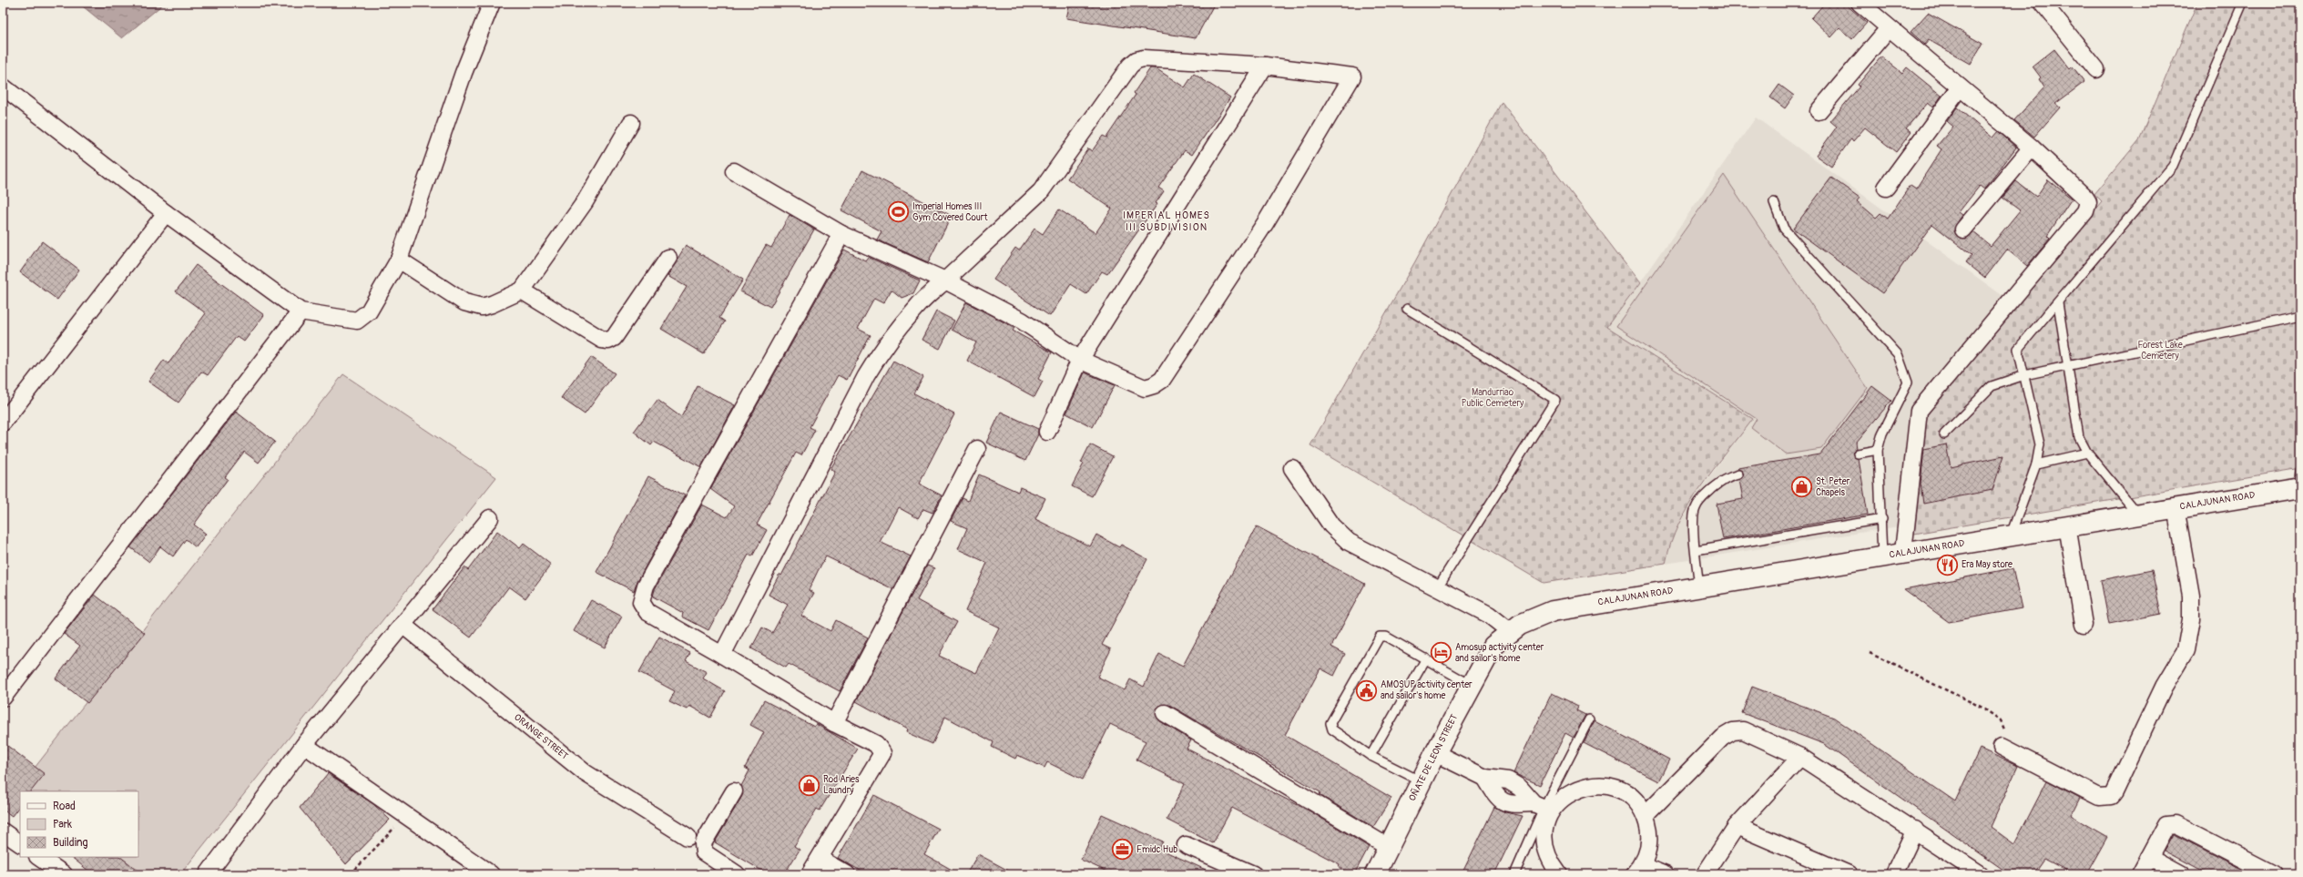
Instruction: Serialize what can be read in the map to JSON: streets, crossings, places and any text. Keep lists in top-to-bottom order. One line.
{"streets":{"main road":["CALAJUNAN ROAD","OÑATE DE LEON STREET"],"street":["ORANGE STREET"]},"crossings":[["CALAJUNAN ROAD","OÑATE DE LEON STREET"]],"districts":["IMPERIAL HOMES III SUBDIVISION"],"parks":["Forest Lake Cemetery","Mandurriao Public Cemetery"],"places":{"sports":["Imperial Homes III Gym Covered Court"],"shop":["St. Peter Chapels","Rod Aries Laundry"],"restaurant":["Era May store"],"hotel":["Amosup activity center and sailor's home"],"public building":["AMOSUP activity center and sailor's home"],"office":["Fmidc Hub"]},"legend":["Road","Park","Building"]}
